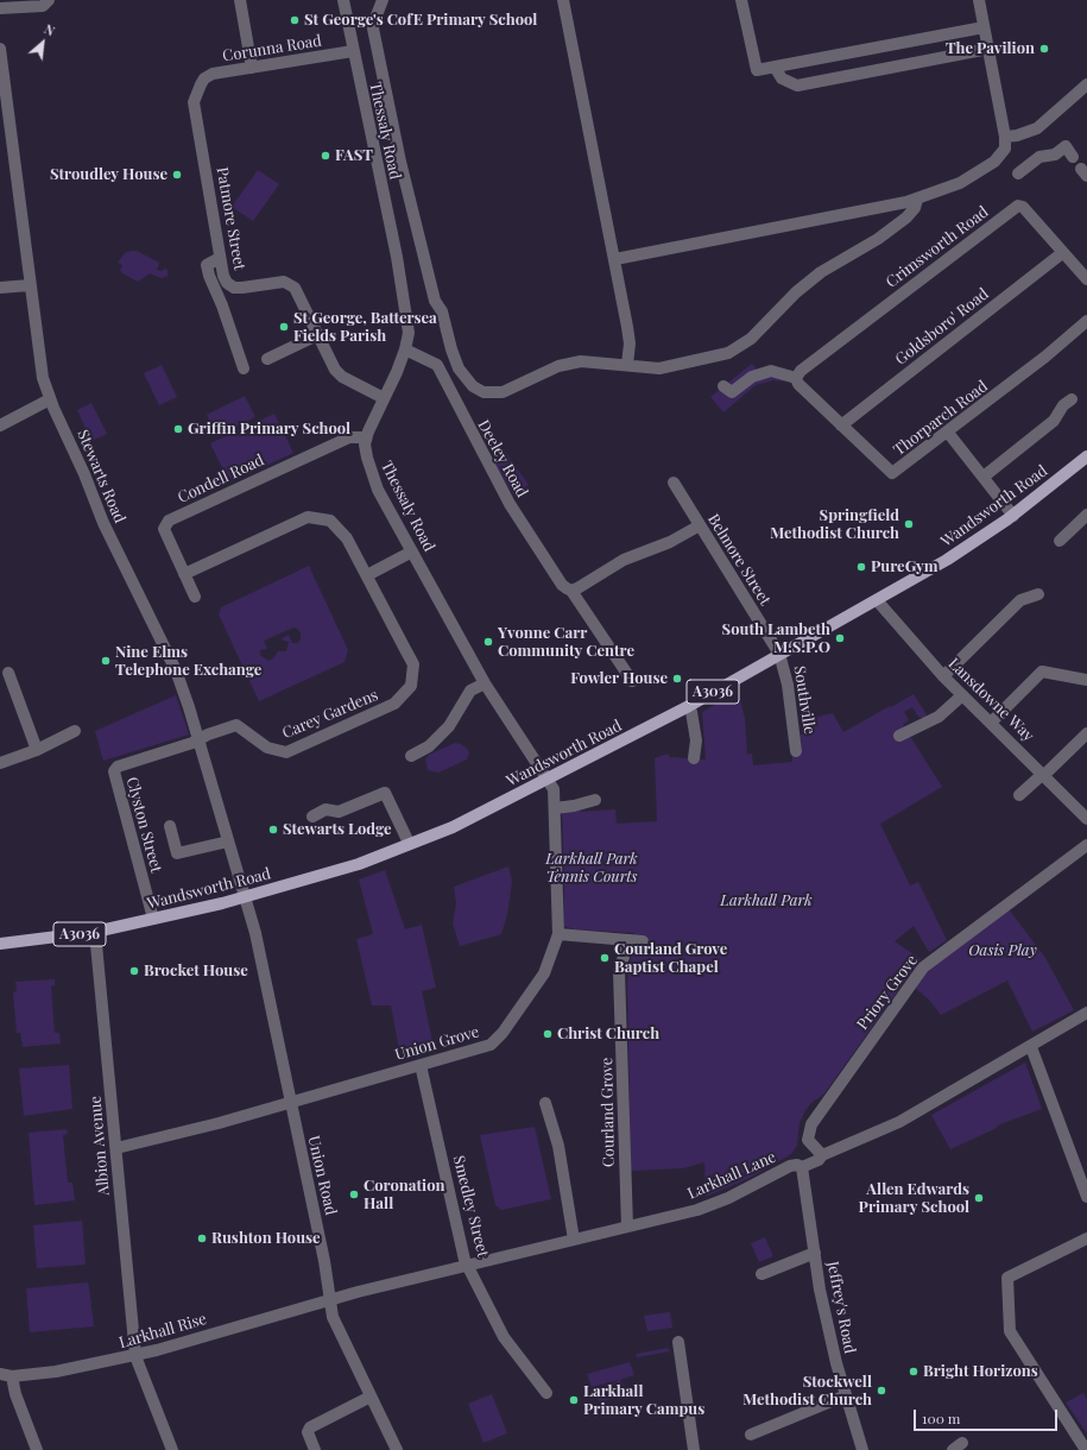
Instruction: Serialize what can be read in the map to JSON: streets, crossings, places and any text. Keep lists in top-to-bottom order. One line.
{"streets":{"main road":["Wandsworth Road","A3036"],"street":["Corunna Road","Thessaly Road","Patmore Street","Crimsworth Road","Goldsboro' Road","Thorparch Road","Deeley Road","Stewarts Road","Condell Road","Belmore Street","Southville","Lansdowne Way","Carey Gardens","Clyston Street","Priory Grove","Union Grove","Courland Grove","Albion Avenue","Union Road","Larkhall Lane","Smedley Street","Jeffrey's Road","Larkhall Rise"]},"crossings":[["Corunna Road","Thessaly Road"],["Corunna Road","Patmore Street"],["Thessaly Road","Patmore Street"],["Thessaly Road","Deeley Road"],["Thessaly Road","Condell Road"],["Thessaly Road","Wandsworth Road"],["Thessaly Road","Union Grove"],["Crimsworth Road","Goldsboro' Road"],["Crimsworth Road","Thorparch Road"],["Goldsboro' Road","Thorparch Road"],["Stewarts Road","Wandsworth Road"],["Stewarts Road","Carey Gardens"],["Stewarts Road","Clyston Street"],["Stewarts Road","Union Road"],["Condell Road","Carey Gardens"],["Wandsworth Road","Belmore Street"],["Wandsworth Road","Southville"],["Wandsworth Road","Lansdowne Way"],["Wandsworth Road","Clyston Street"],["Wandsworth Road","Union Grove"],["Wandsworth Road","Albion Avenue"],["Wandsworth Road","Union Road"],["Belmore Street","Southville"],["Carey Gardens","Clyston Street"],["Priory Grove","Larkhall Lane"],["Union Grove","Albion Avenue"],["Union Grove","Union Road"],["Union Grove","Smedley Street"],["Courland Grove","Larkhall Lane"],["Albion Avenue","Larkhall Rise"],["Union Road","Larkhall Lane"],["Union Road","Larkhall Rise"],["Larkhall Lane","Smedley Street"],["Larkhall Lane","Jeffrey's Road"],["Larkhall Lane","Larkhall Rise"]],"parks":["Larkhall Park Tennis Courts","Larkhall Park","Oasis Play"],"places":["St George's CofE Primary School","The Pavilion","FAST","Stroudley House","St George, Battersea Fields Parish","Griffin Primary School","Springfield Methodist Church","PureGym","South Lambeth M.S.P.O","Yvonne Carr Community Centre","Nine Elms Telephone Exchange","Fowler House","Stewarts Lodge","Courland Grove Baptist Chapel","Brocket House","Christ Church","Coronation Hall","Allen Edwards Primary School","Rushton House","Bright Horizons","Stockwell Methodist Church","Larkhall Primary Campus"],"scale_bar":"100 m","north":"top right"}
